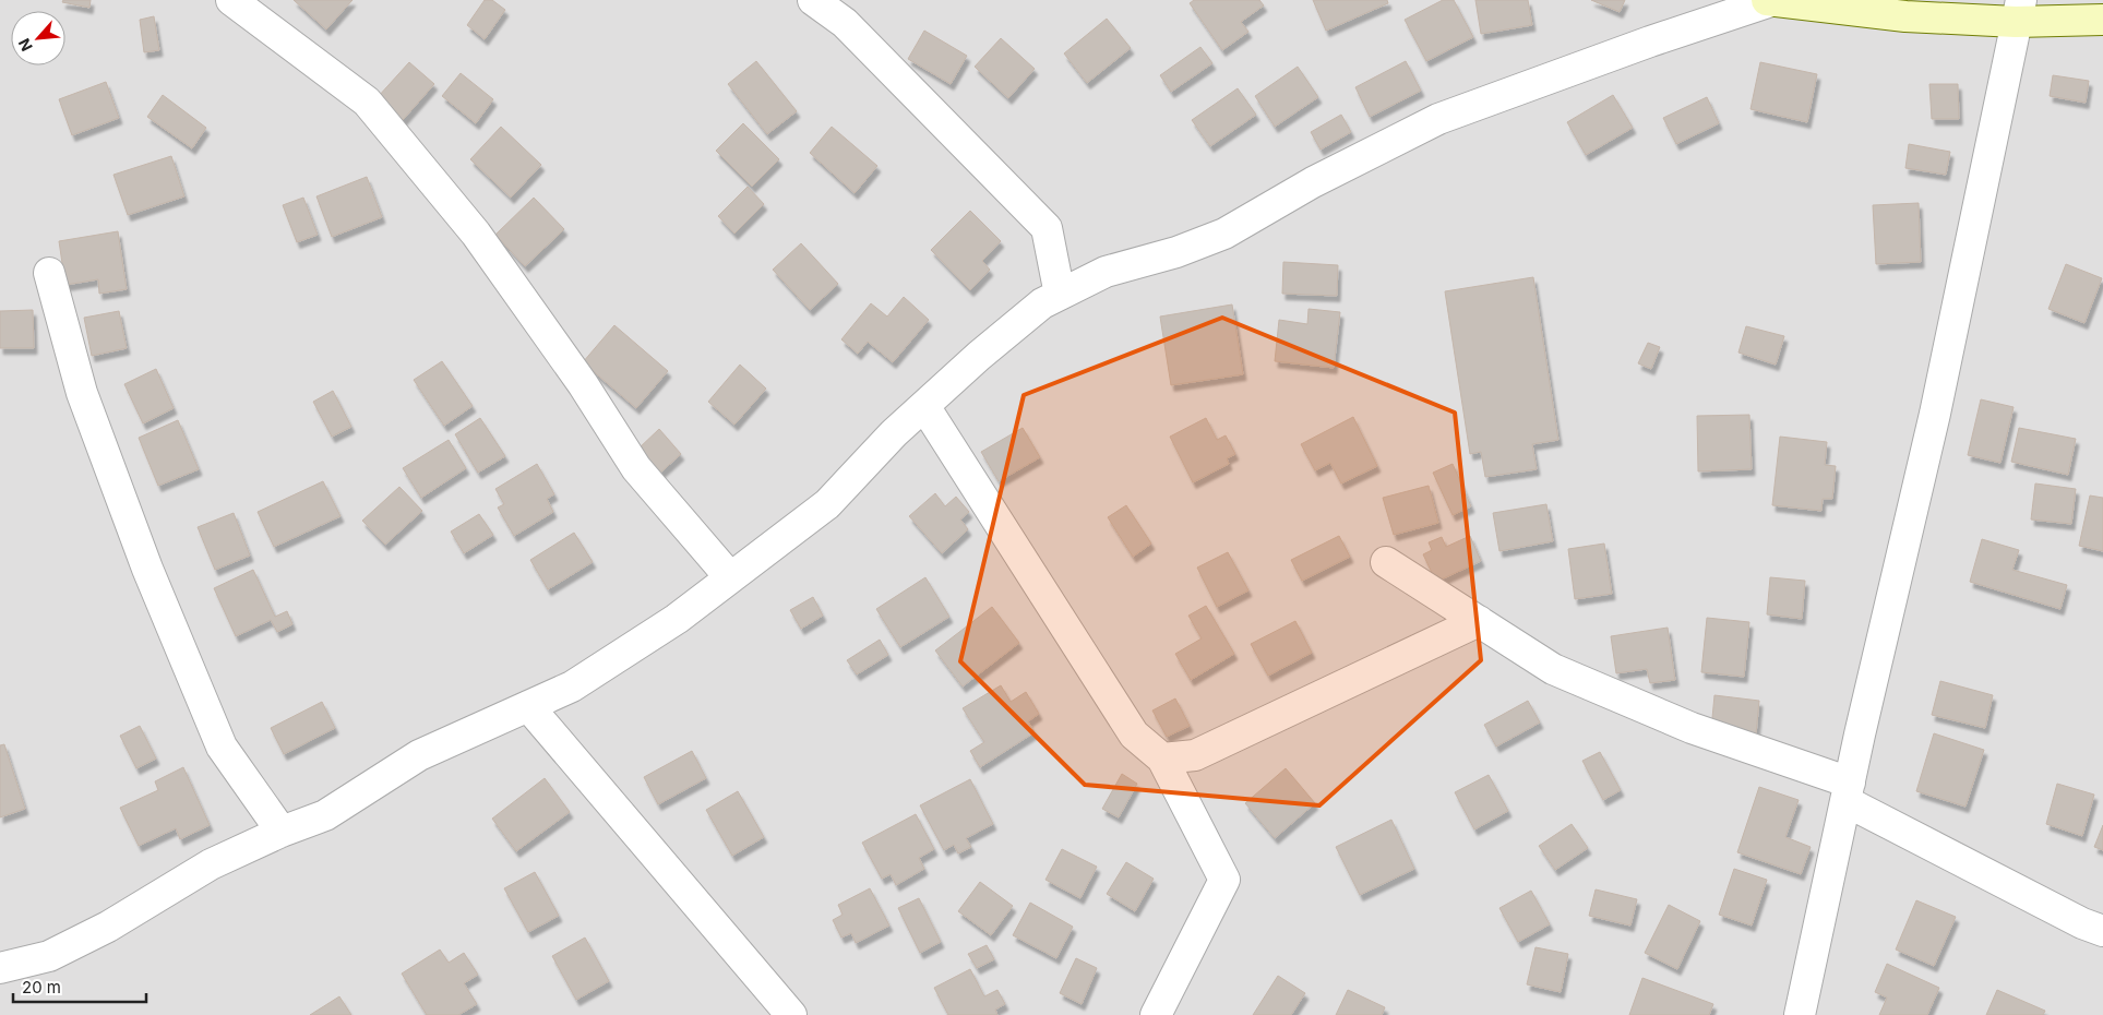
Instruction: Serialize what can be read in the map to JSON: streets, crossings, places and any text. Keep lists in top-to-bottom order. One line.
{"scale_bar":"20 m","north":"bottom left"}
